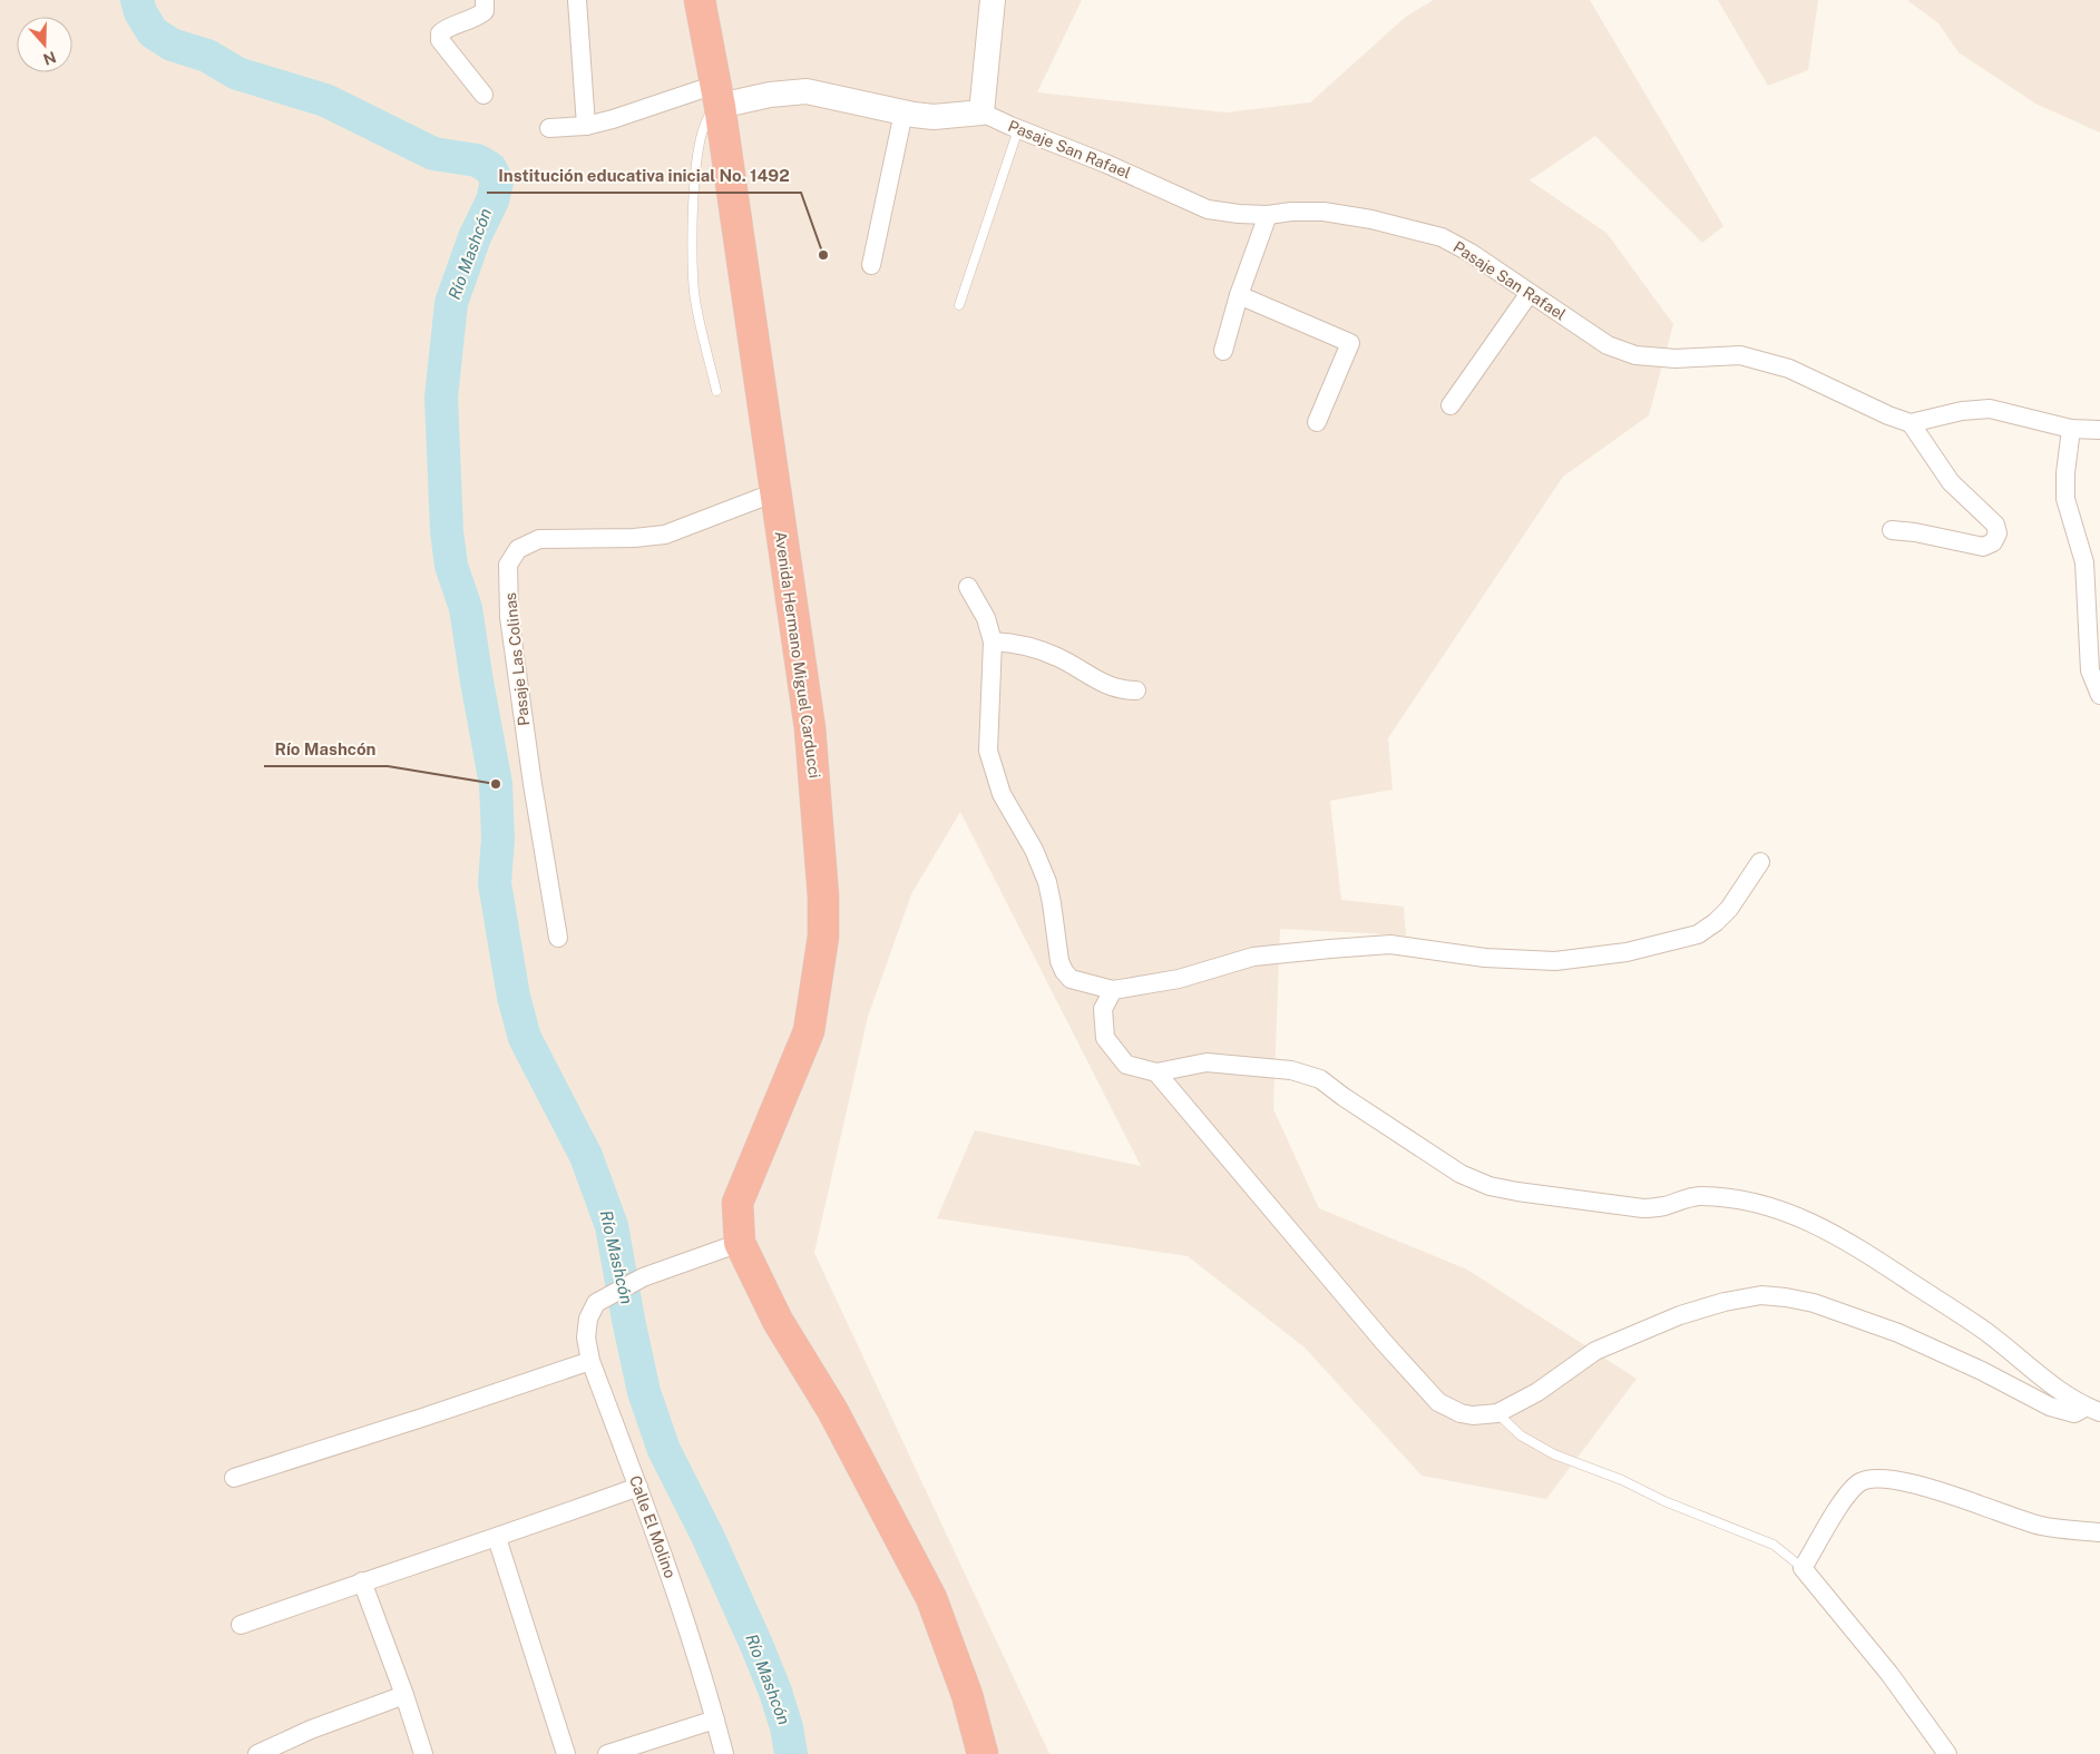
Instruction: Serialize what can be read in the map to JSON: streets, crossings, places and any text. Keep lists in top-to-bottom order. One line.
{"streets":{"highway":["Avenida Hermano Miguel Carducci"],"street":["Pasaje San Rafael","Pasaje Las Colinas","Calle El Molino"]},"crossings":[["Pasaje San Rafael","Avenida Hermano Miguel Carducci"],["Avenida Hermano Miguel Carducci","Pasaje Las Colinas"],["Avenida Hermano Miguel Carducci","Calle El Molino"]],"water":["Río Mashcón"],"places":["Institución educativa inicial No. 1492","Río Mashcón"],"north":"bottom"}
